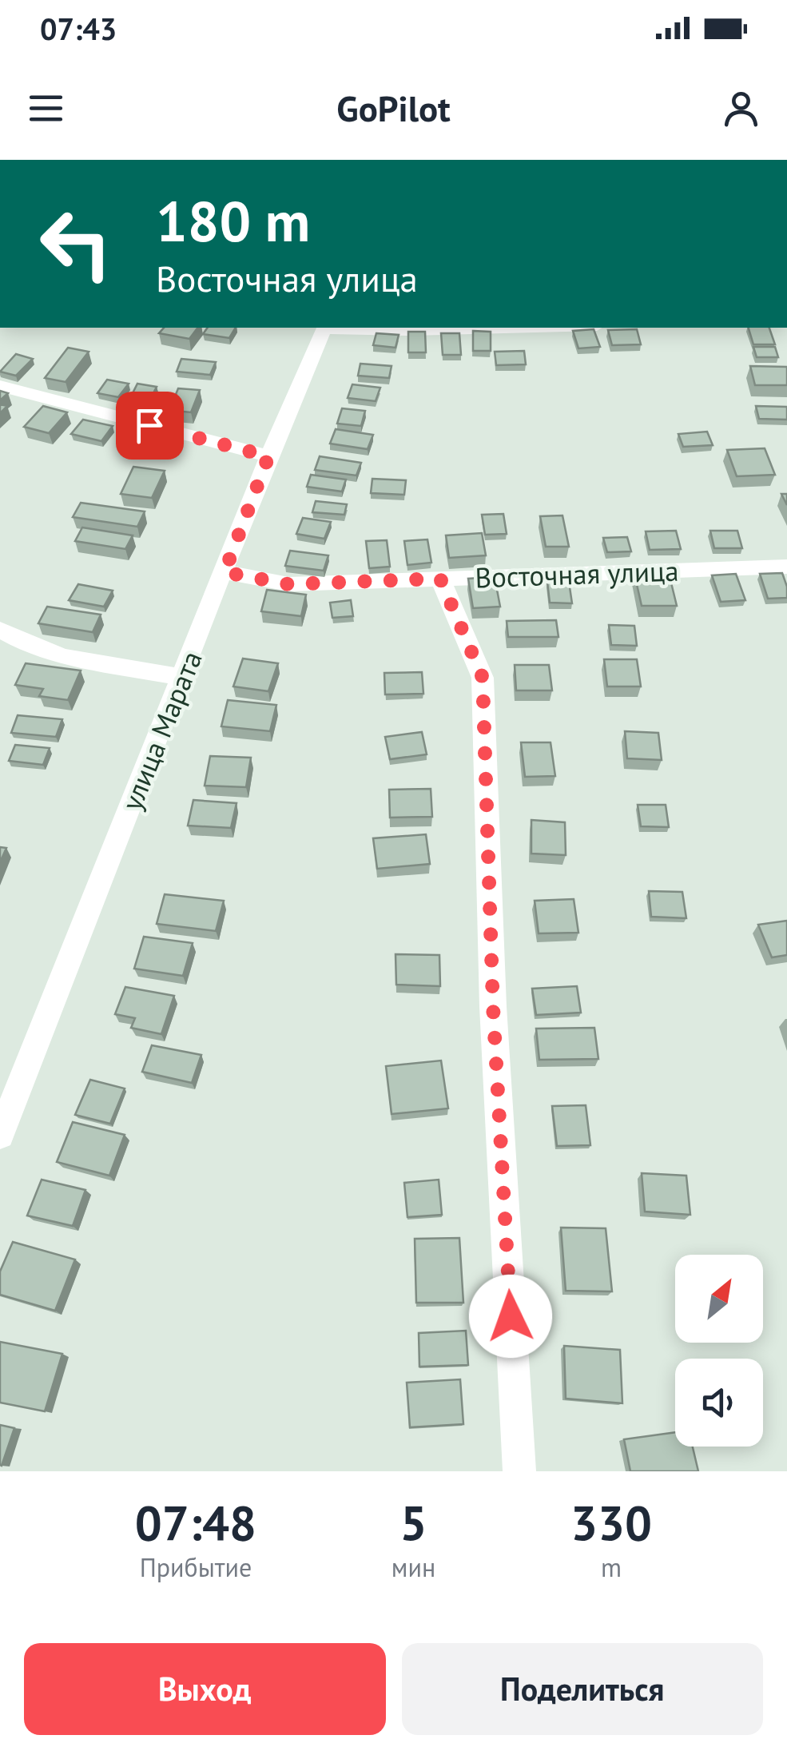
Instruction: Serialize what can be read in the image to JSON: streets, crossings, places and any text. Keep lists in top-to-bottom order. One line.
{"streets":{"street":["Восточная улица","улица Марата"]},"crossings":[["Восточная улица","улица Марата"]],"north":"top right","page":{"status":"07:43","header":"GoPilot","turn":["180 m","Восточная улица"],"eta":["07:48","Прибытие","5","мин","330","m"],"buttons":["Выход","Поделиться"]}}
